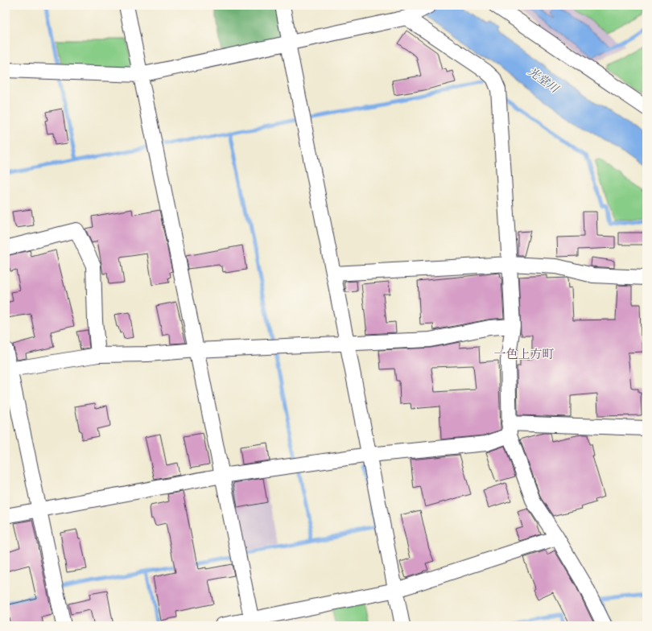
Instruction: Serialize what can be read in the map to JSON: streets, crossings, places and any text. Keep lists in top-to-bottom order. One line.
{"districts":["一色上方町"],"water":["光堂川"]}
